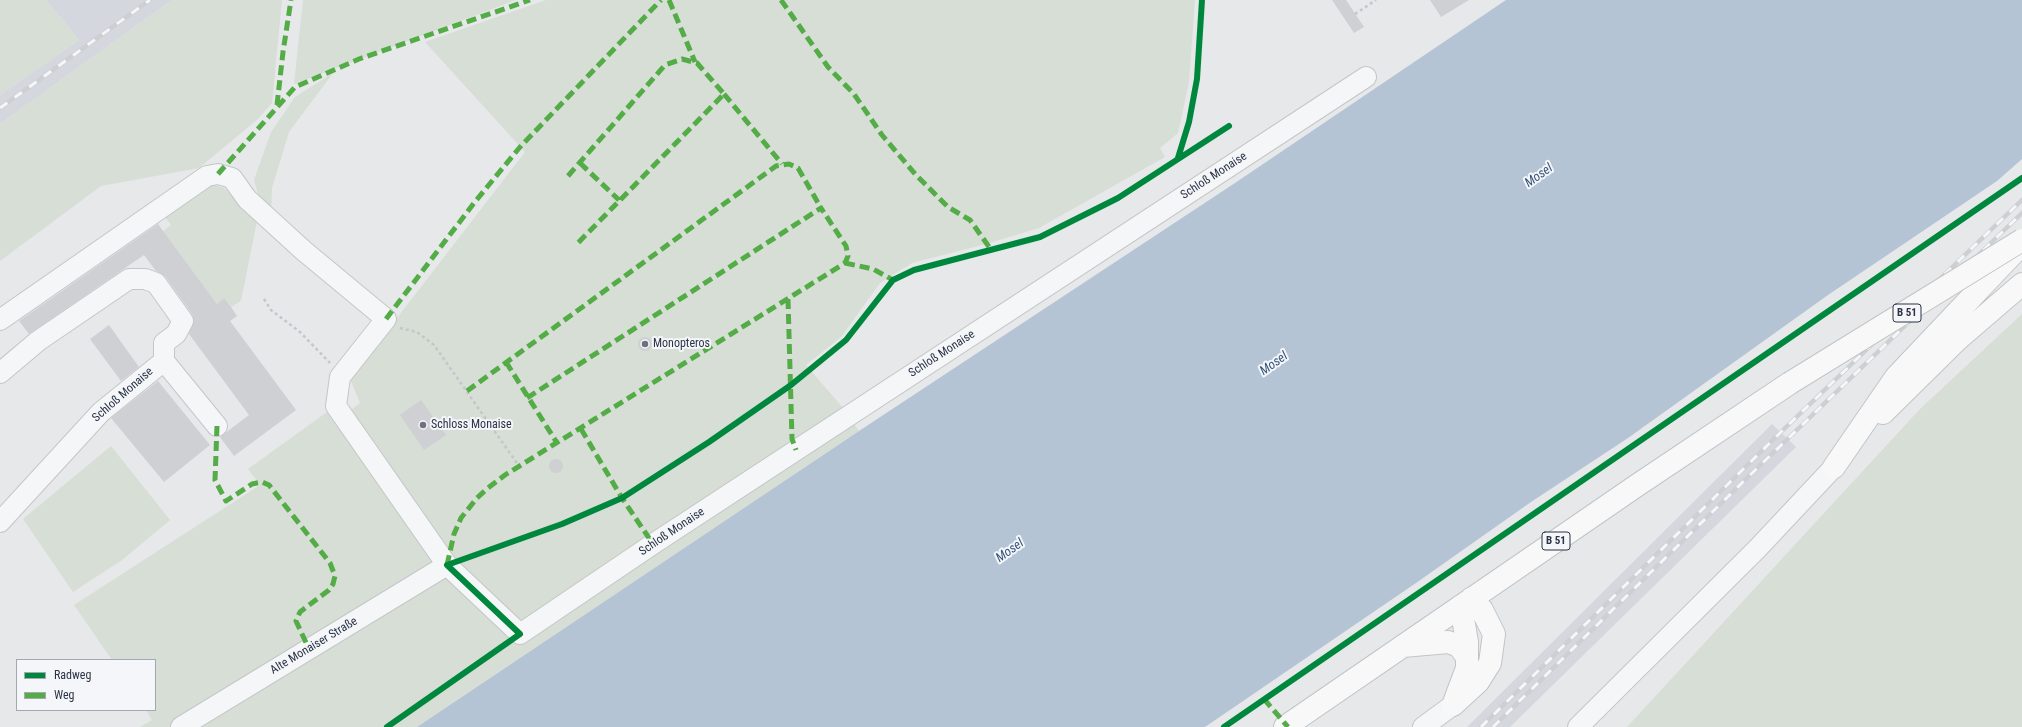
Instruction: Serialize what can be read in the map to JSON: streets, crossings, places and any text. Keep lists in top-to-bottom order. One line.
{"streets":{"main road":["B 51"],"street":["Schloß Monaise","Alte Monaiser Straße"]},"crossings":[["Schloß Monaise","Alte Monaiser Straße"]],"water":["Mosel"],"places":["Monopteros","Schloss Monaise"],"legend":["Radweg","Weg"]}
